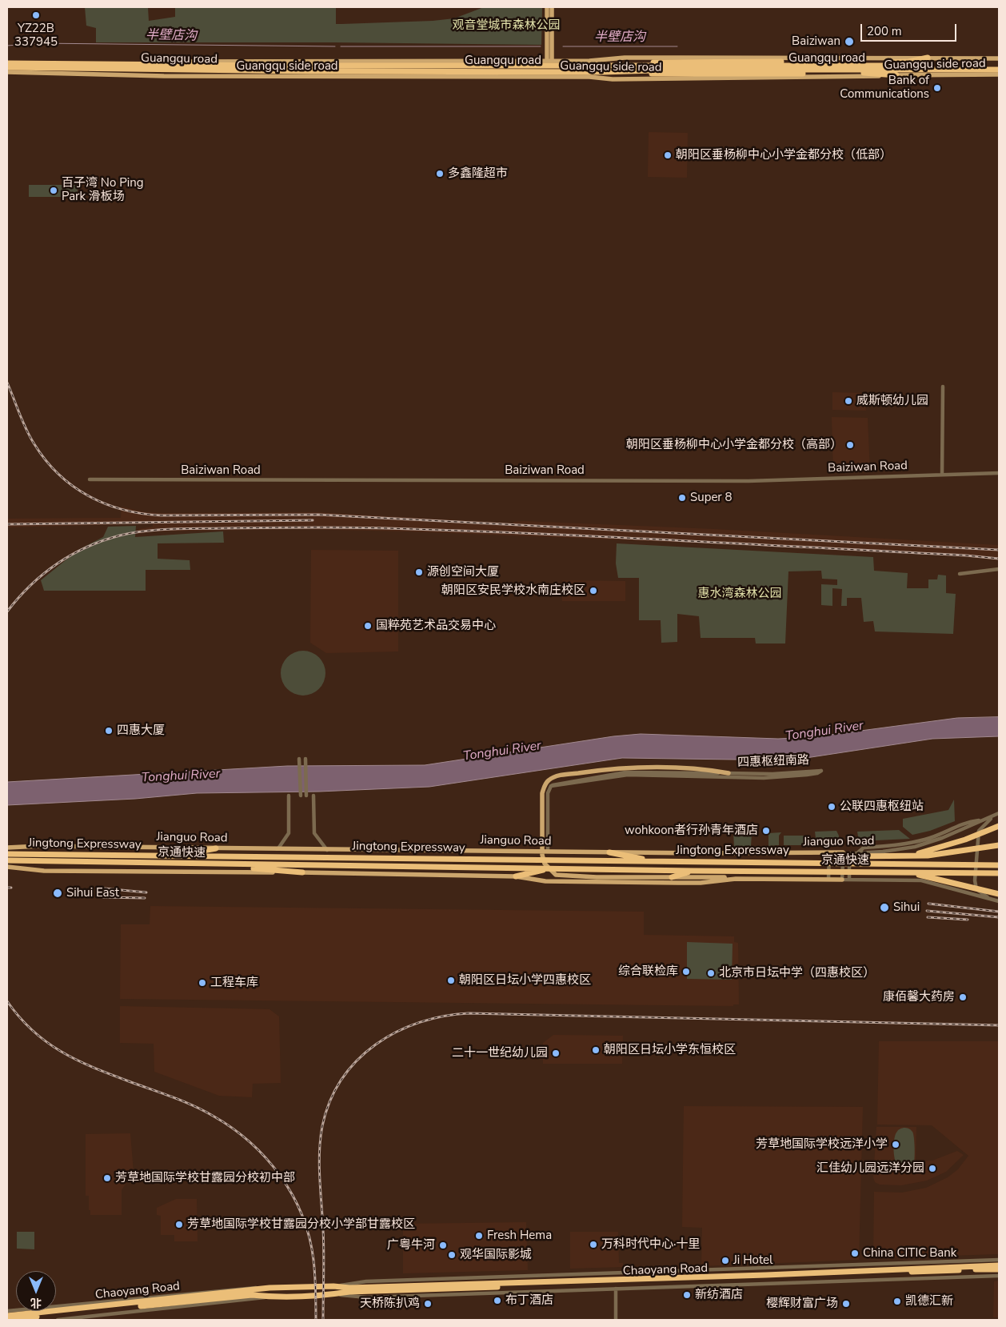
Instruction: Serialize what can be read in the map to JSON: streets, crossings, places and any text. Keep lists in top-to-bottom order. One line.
{"streets":{"highway":["Guangqu road","Jingtong Expressway","京通快速","Chaoyang Road"],"main road":["Guangqu side road","Jianguo Road"],"street":["Baiziwan Road","四惠枢纽南路"]},"crossings":[["Guangqu road","Guangqu side road"],["Jingtong Expressway","京通快速"]],"water":["半壁店沟","Tonghui River"],"parks":["观音堂城市森林公园","惠水湾森林公园"],"places":["YZ22B 337945","Baiziwan","Bank of Communications","朝阳区垂杨柳中心小学金都分校（低部）","多鑫隆超市","百子湾 No Ping Park 滑板场","威斯顿幼儿园","朝阳区垂杨柳中心小学金都分校（高部）","Super 8","源创空间大厦","朝阳区安民学校水南庄校区","国粹苑艺术品交易中心","四惠大厦","公联四惠枢纽站","wohkoon者行孙青年酒店","Sihui East","Sihui","综合联检库","北京市日坛中学（四惠校区）","朝阳区日坛小学四惠校区","工程车库","康佰馨大药房","朝阳区日坛小学东恒校区","二十一世纪幼儿园","芳草地国际学校远洋小学","汇佳幼儿园远洋分园","芳草地国际学校甘露园分校初中部","芳草地国际学校甘露园分校小学部甘露校区","Fresh Hema","万科时代中心·十里","广粤牛河","China CITIC Bank","观华国际影城","Ji Hotel","新纺酒店","布丁酒店","凯德汇新","天桥陈扒鸡","樱辉财富广场"],"scale_bar":"200 m","north":"bottom"}
